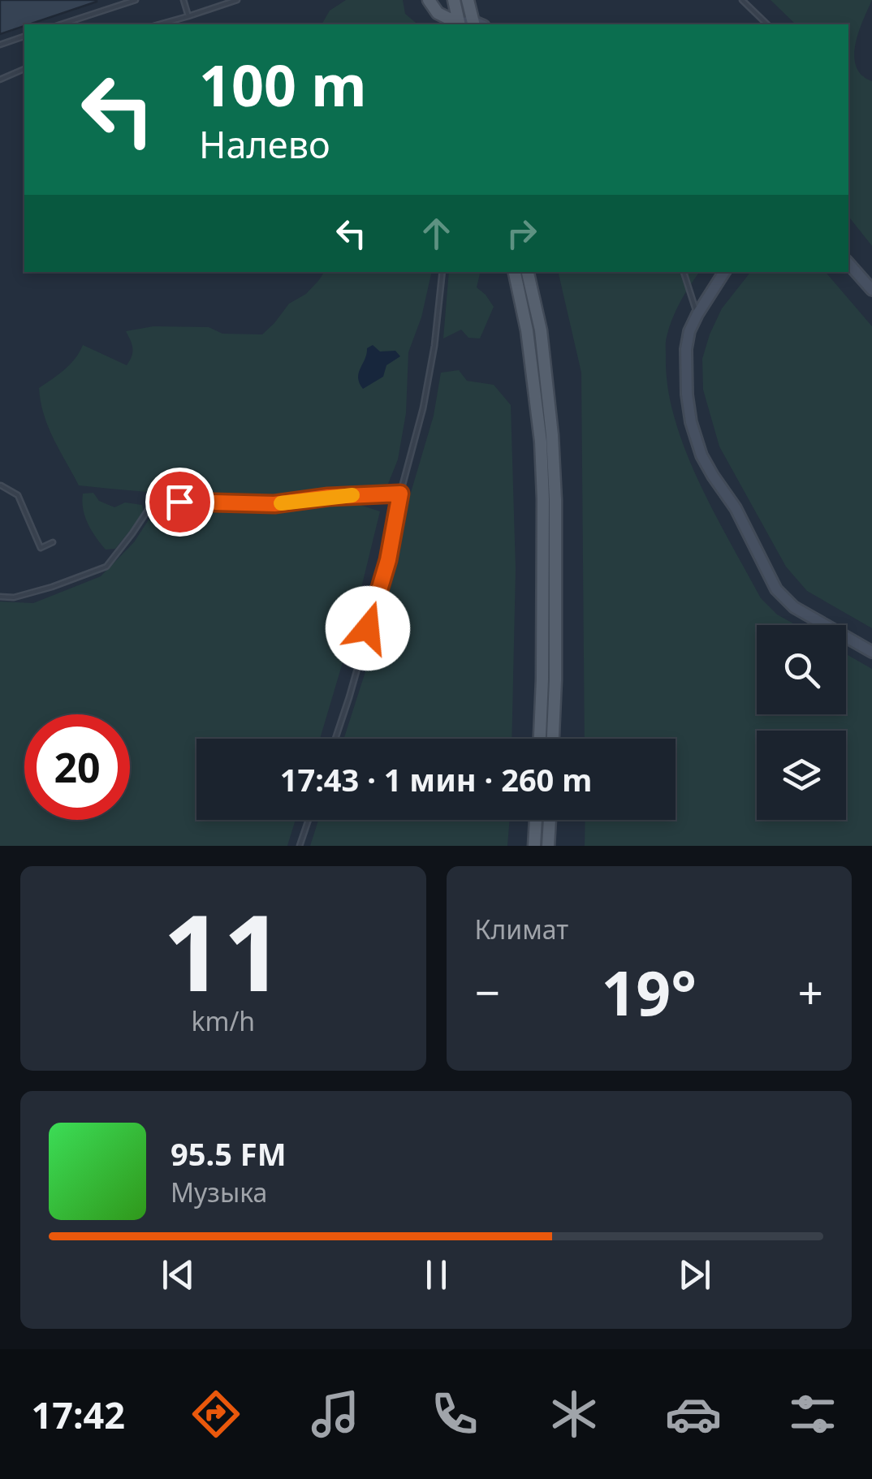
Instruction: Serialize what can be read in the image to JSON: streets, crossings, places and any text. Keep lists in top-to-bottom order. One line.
{"page":{"turn":["100 m","Налево"],"limit":"20","trip":"17:43 · 1 мин · 260 m","tile":[["11","km/h"],"Климат"],"heat":["−","19°","+"],"song":["95.5 FM","Музыка"],"tabs":"17:42"}}
